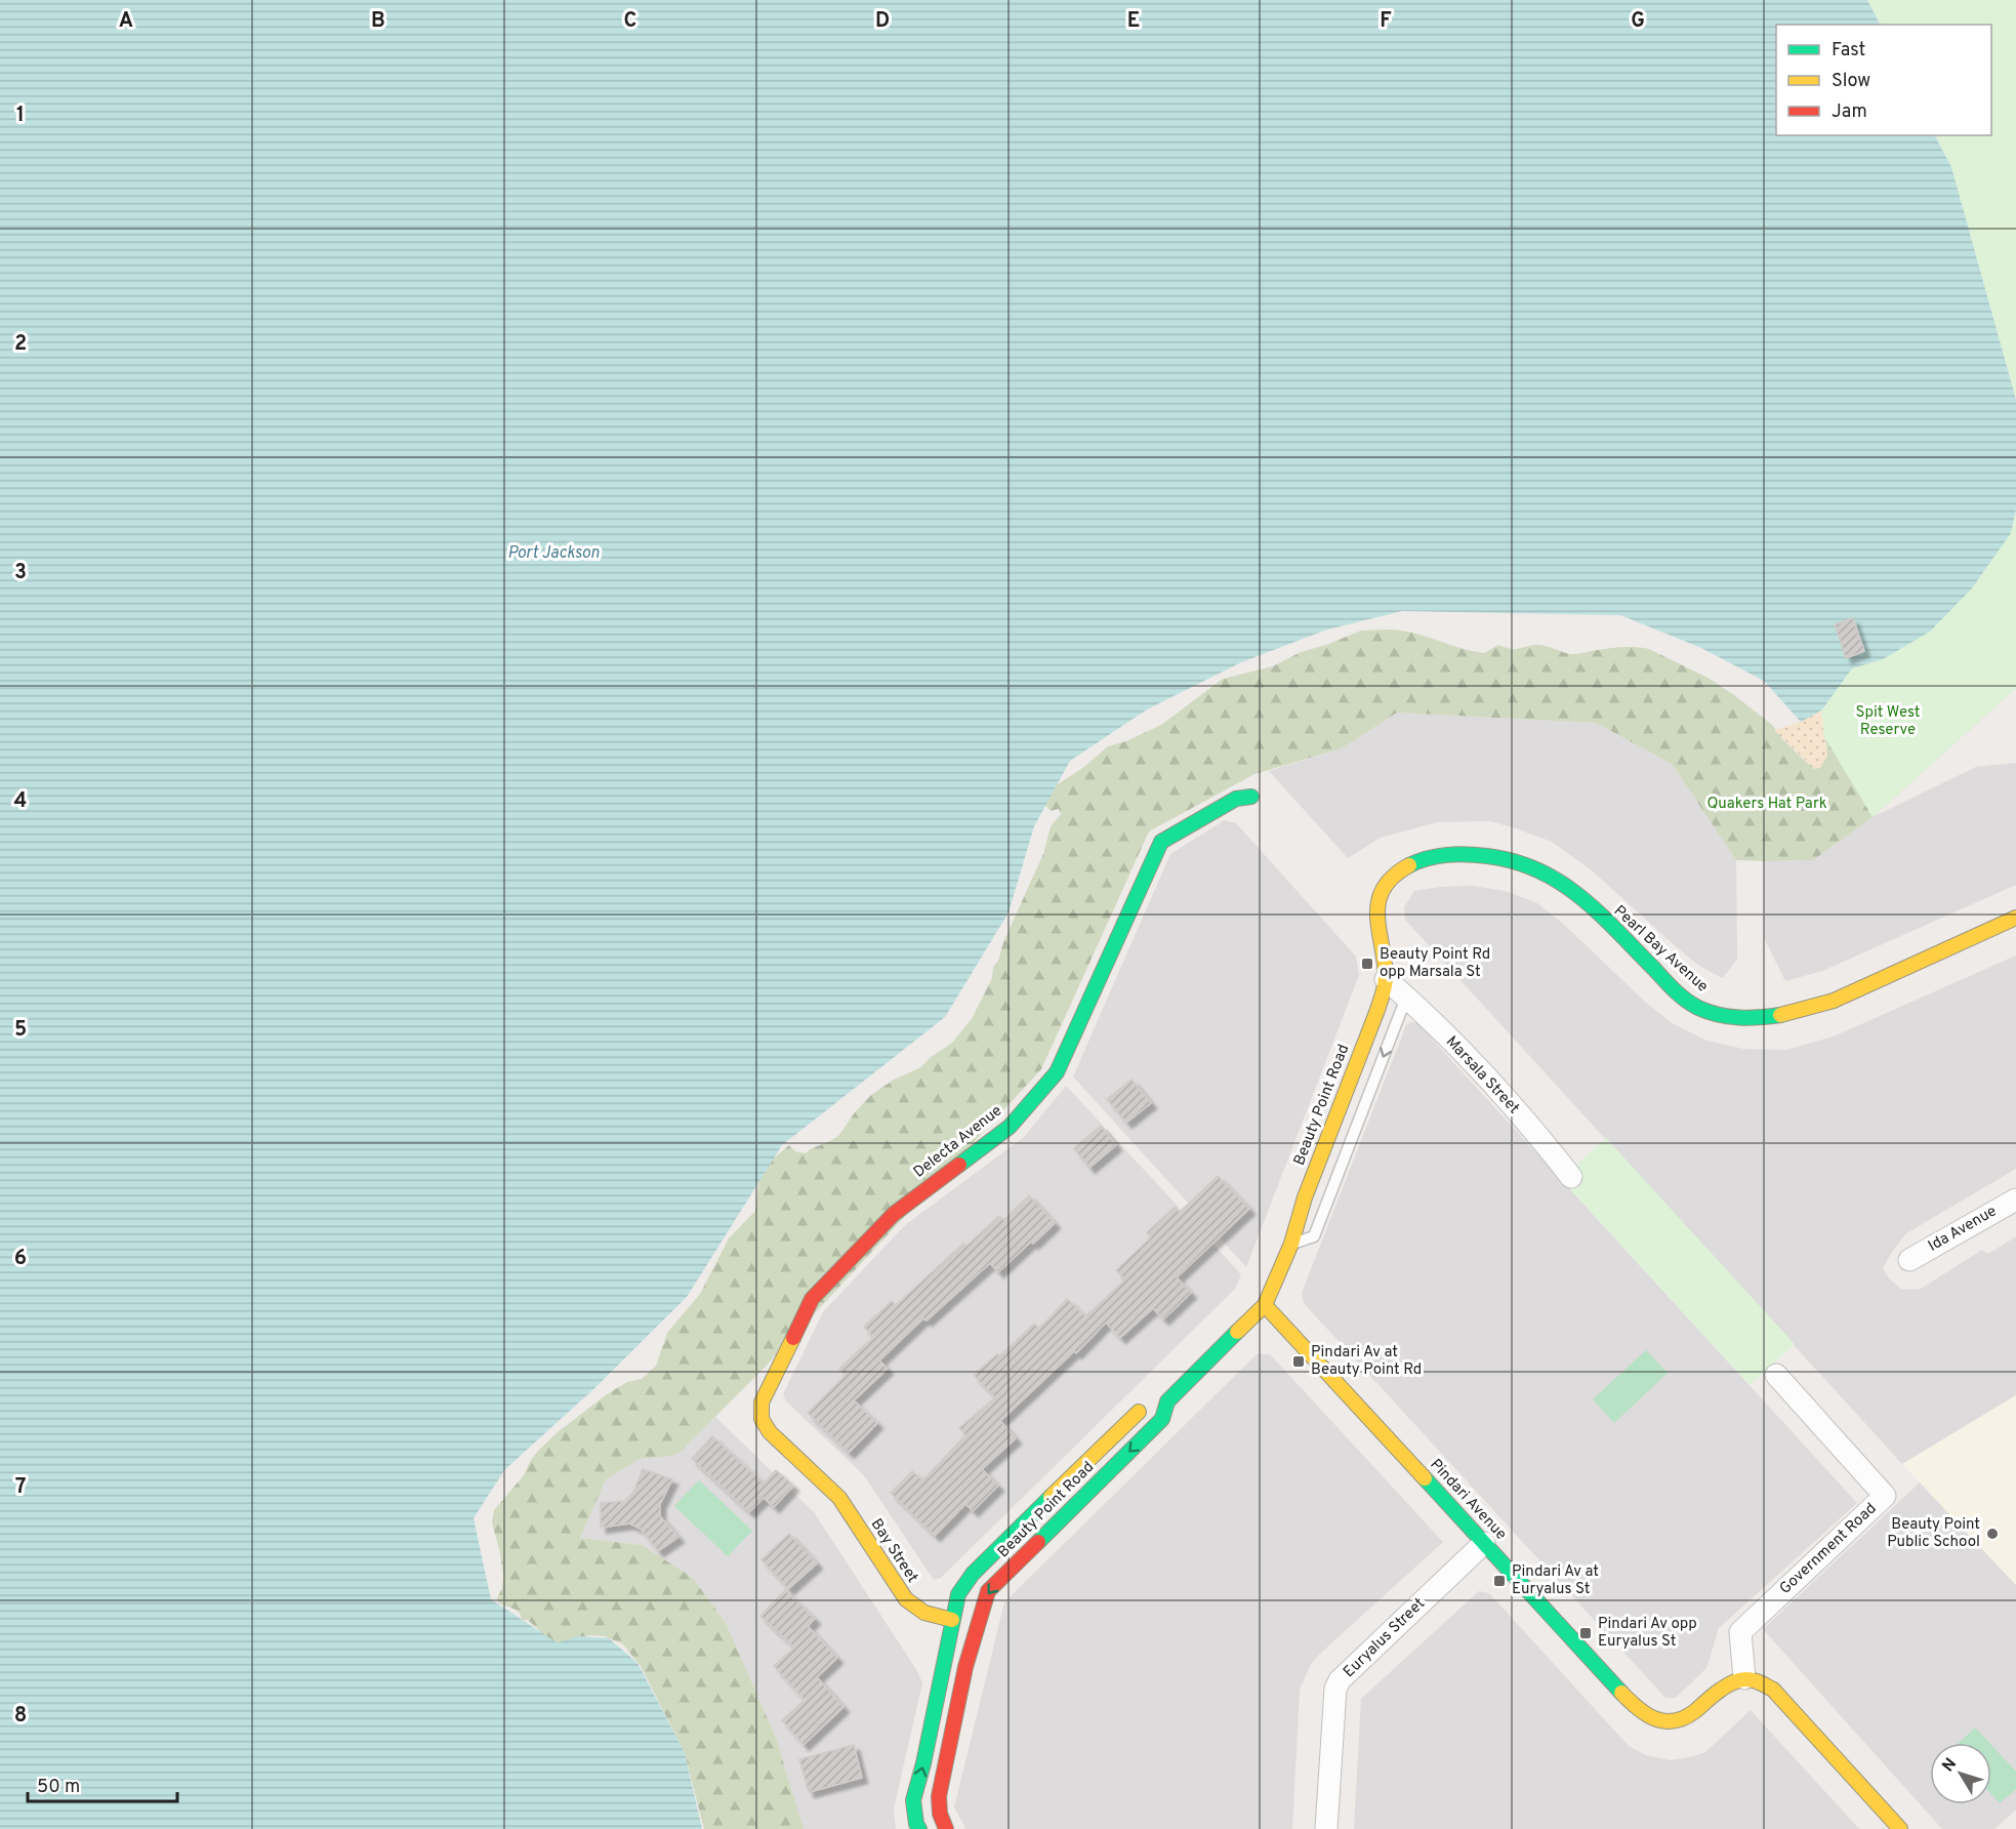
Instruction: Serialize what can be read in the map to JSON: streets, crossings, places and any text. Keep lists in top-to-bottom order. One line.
{"streets":{"street":["Pearl Bay Avenue","Marsala Street","Beauty Point Road","Delecta Avenue","Ida Avenue","Pindari Avenue","Government Road","Bay Street","Euryalus Street"]},"crossings":[["Pearl Bay Avenue","Marsala Street"],["Pearl Bay Avenue","Beauty Point Road"],["Marsala Street","Beauty Point Road"],["Beauty Point Road","Pindari Avenue"],["Beauty Point Road","Bay Street"],["Delecta Avenue","Bay Street"],["Pindari Avenue","Government Road"],["Pindari Avenue","Euryalus Street"]],"water":["Port Jackson"],"parks":["Spit West Reserve","Quakers Hat Park"],"places":{"transit":["Beauty Point Rd opp Marsala St","Pindari Av at Beauty Point Rd","Pindari Av at Euryalus St","Pindari Av opp Euryalus St"],"other":["Beauty Point Public School"]},"legend":["Fast","Slow","Jam"],"scale_bar":"50 m","north":"top left","grid":{"columns":["A","B","C","D","E","F","G"],"rows":["1","2","3","4","5","6","7","8"]}}
